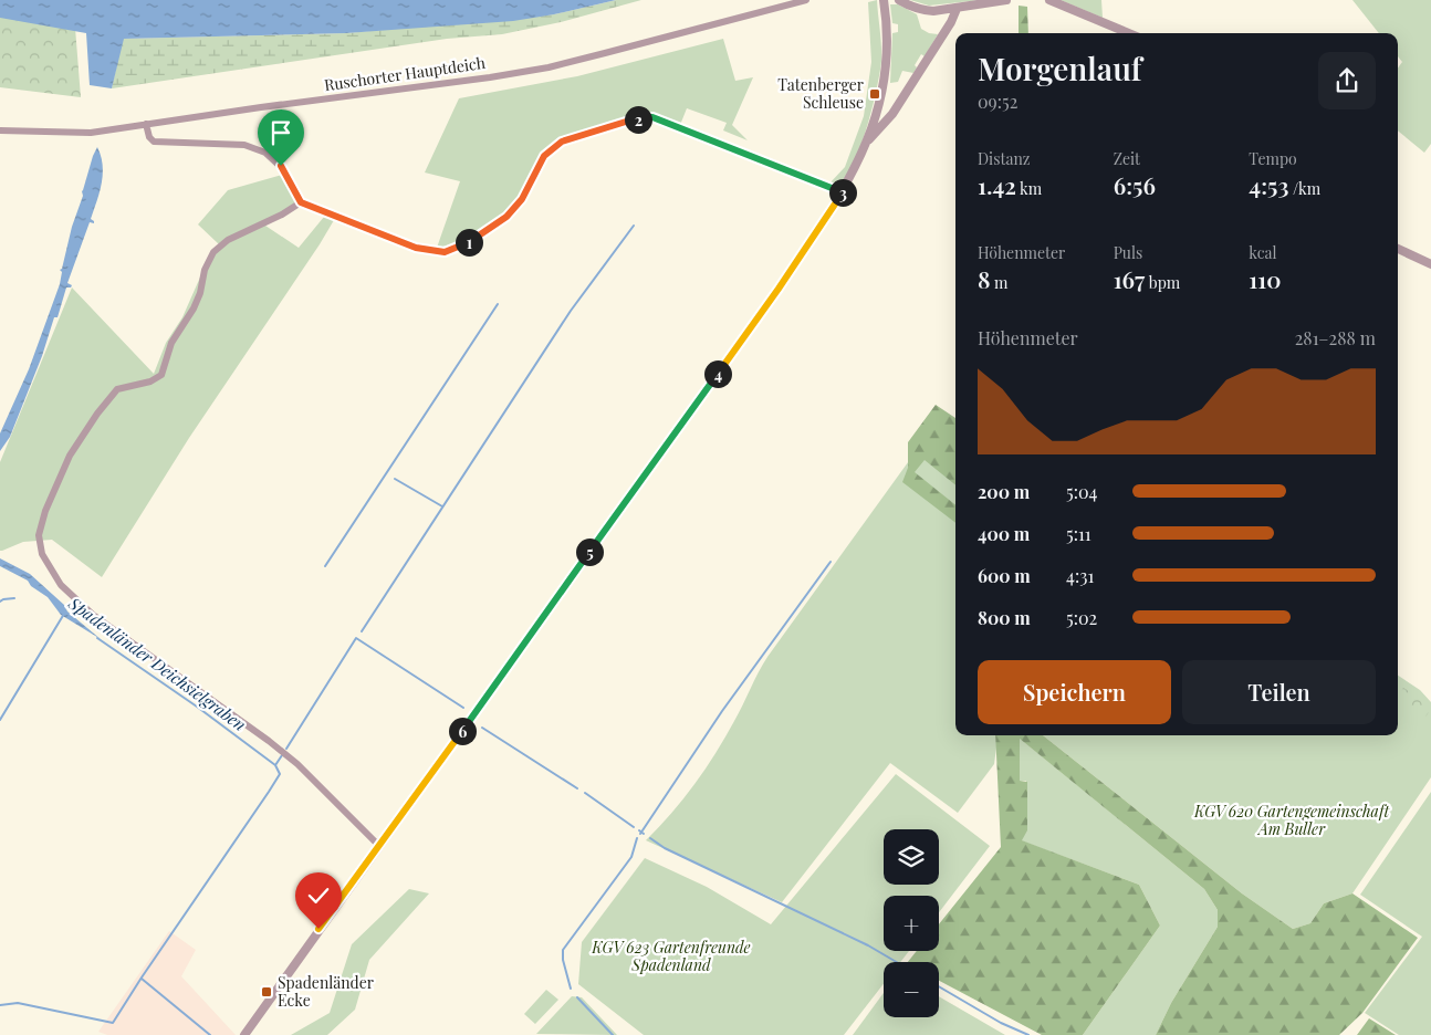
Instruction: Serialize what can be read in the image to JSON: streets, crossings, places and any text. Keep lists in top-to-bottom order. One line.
{"streets":{"street":["Ruschorter Hauptdeich"]},"water":["Spadenländer Deichsielgraben"],"parks":["KGV 620 Gartengemeinschaft Am Buller","KGV 623 Gartenfreunde Spadenland"],"places":{"transit":["Tatenberger Schleuse","Spadenländer Ecke"]},"page":{"heading":["Morgenlauf","09:52"],"pins":["2","3","1","4","5","6"],"stats":[["Distanz","1.42 km"],["Zeit","6:56"],["Tempo","4:53 /km"],["Höhenmeter","8 m"],["Puls","167 bpm"],["kcal","110"]],"chart":["Höhenmeter","281–288 m"],"list":[{"name":"200 m","note":"5:04"},{"name":"400 m","note":"5:11"},{"name":"600 m","note":"4:31"},{"name":"800 m","note":"5:02"}],"buttons":["Speichern","Teilen"],"map_buttons":["+","−"]}}
